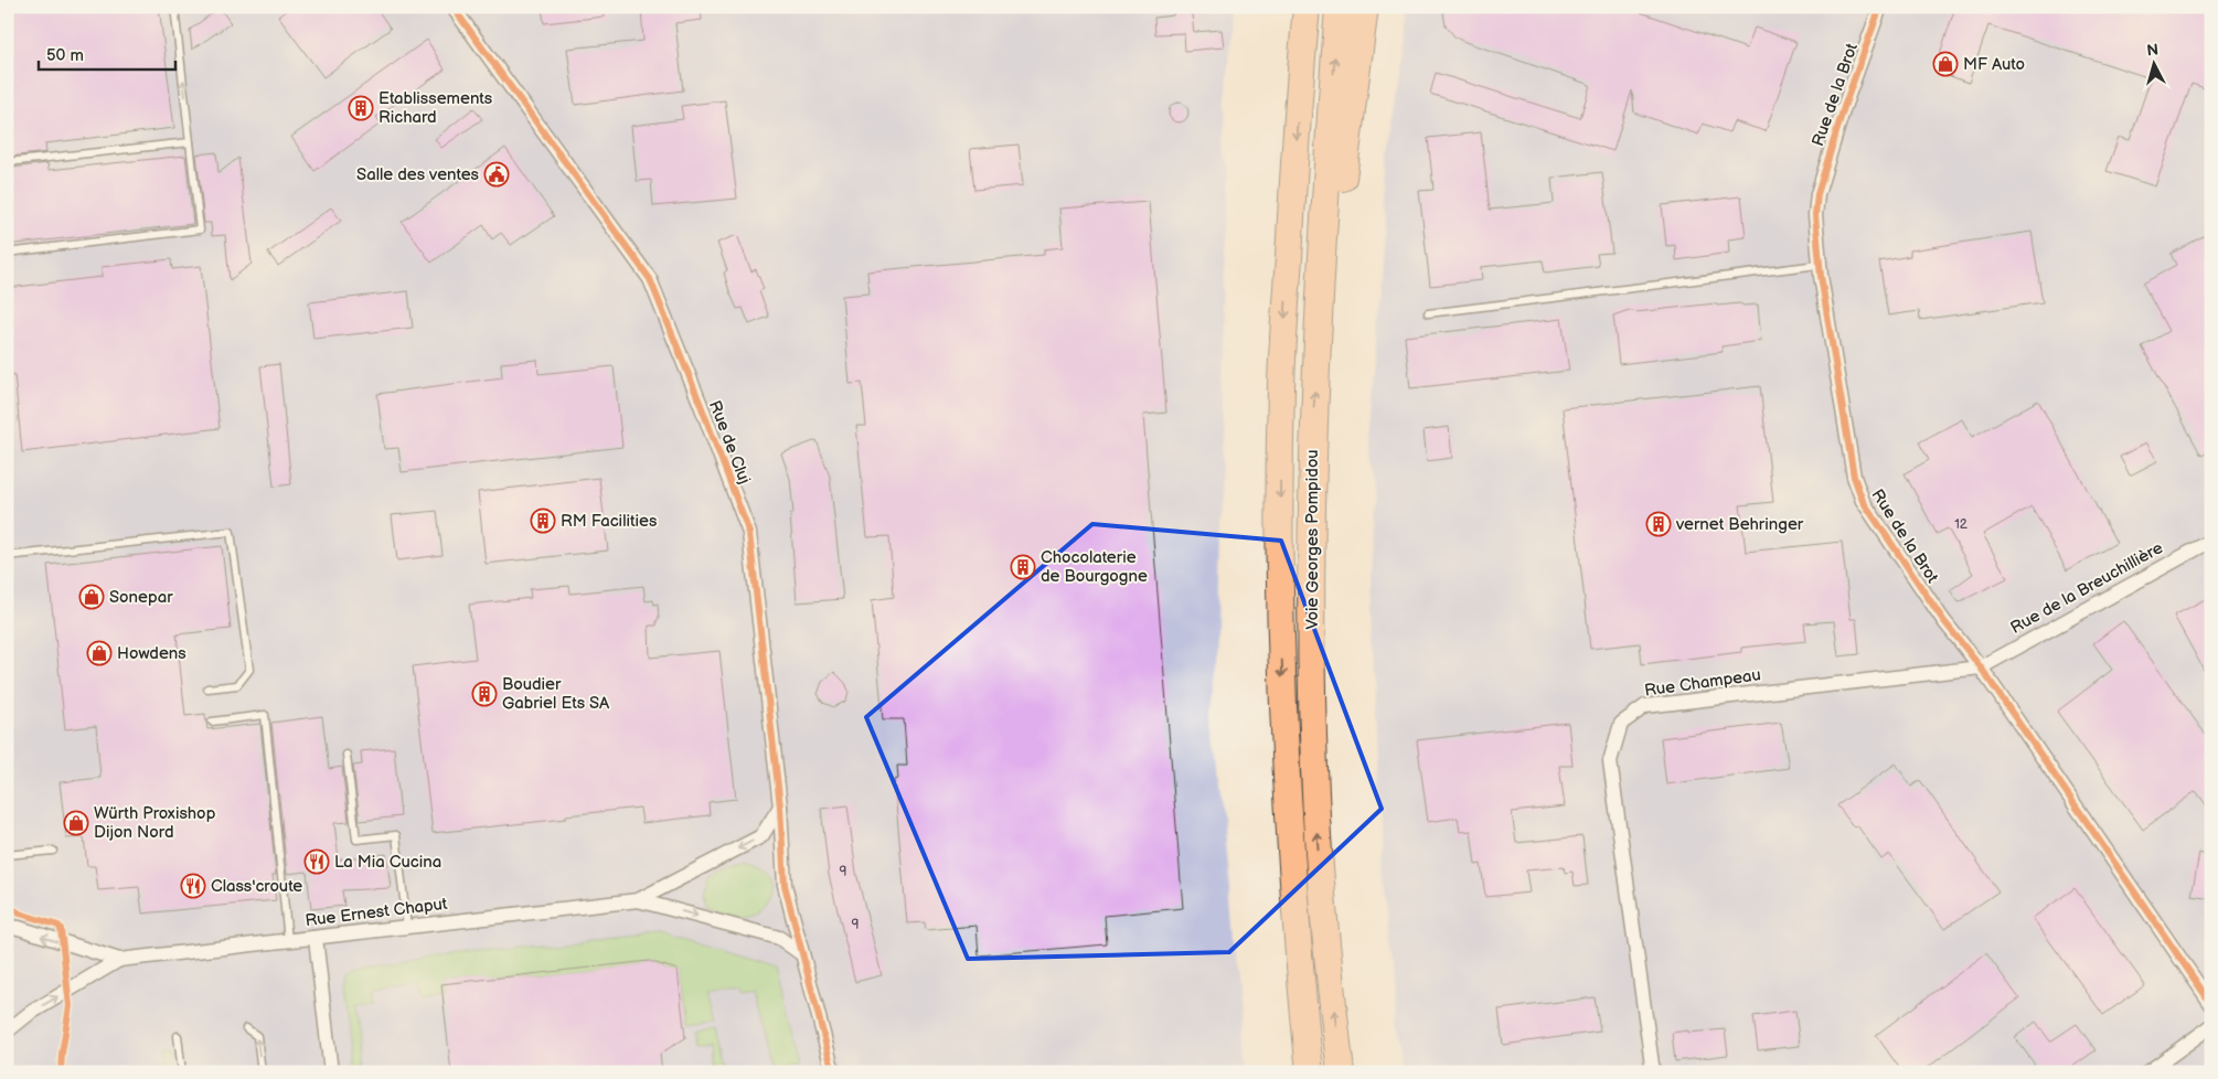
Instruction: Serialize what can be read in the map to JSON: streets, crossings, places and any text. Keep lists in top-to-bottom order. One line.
{"streets":{"highway":["Voie Georges Pompidou"],"street":["Rue de la Brot","Rue de Cluj","Rue de la Breuchillière","Rue Champeau","Rue Ernest Chaput"]},"crossings":[["Rue de la Brot","Rue de la Breuchillière"],["Rue de la Brot","Rue Champeau"],["Rue de Cluj","Rue Ernest Chaput"],["Rue de la Breuchillière","Rue Champeau"]],"places":{"shop":["MF Auto","Sonepar","Howdens","Würth Proxishop Dijon Nord"],"building":["Etablissements Richard","RM Facilities","vernet Behringer","Chocolaterie de Bourgogne","Boudier Gabriel Ets SA"],"public building":["Salle des ventes"],"restaurant":["La Mia Cucina","Class'croute"]},"house_numbers":["12","9","9"],"scale_bar":"50 m","north":"top"}
